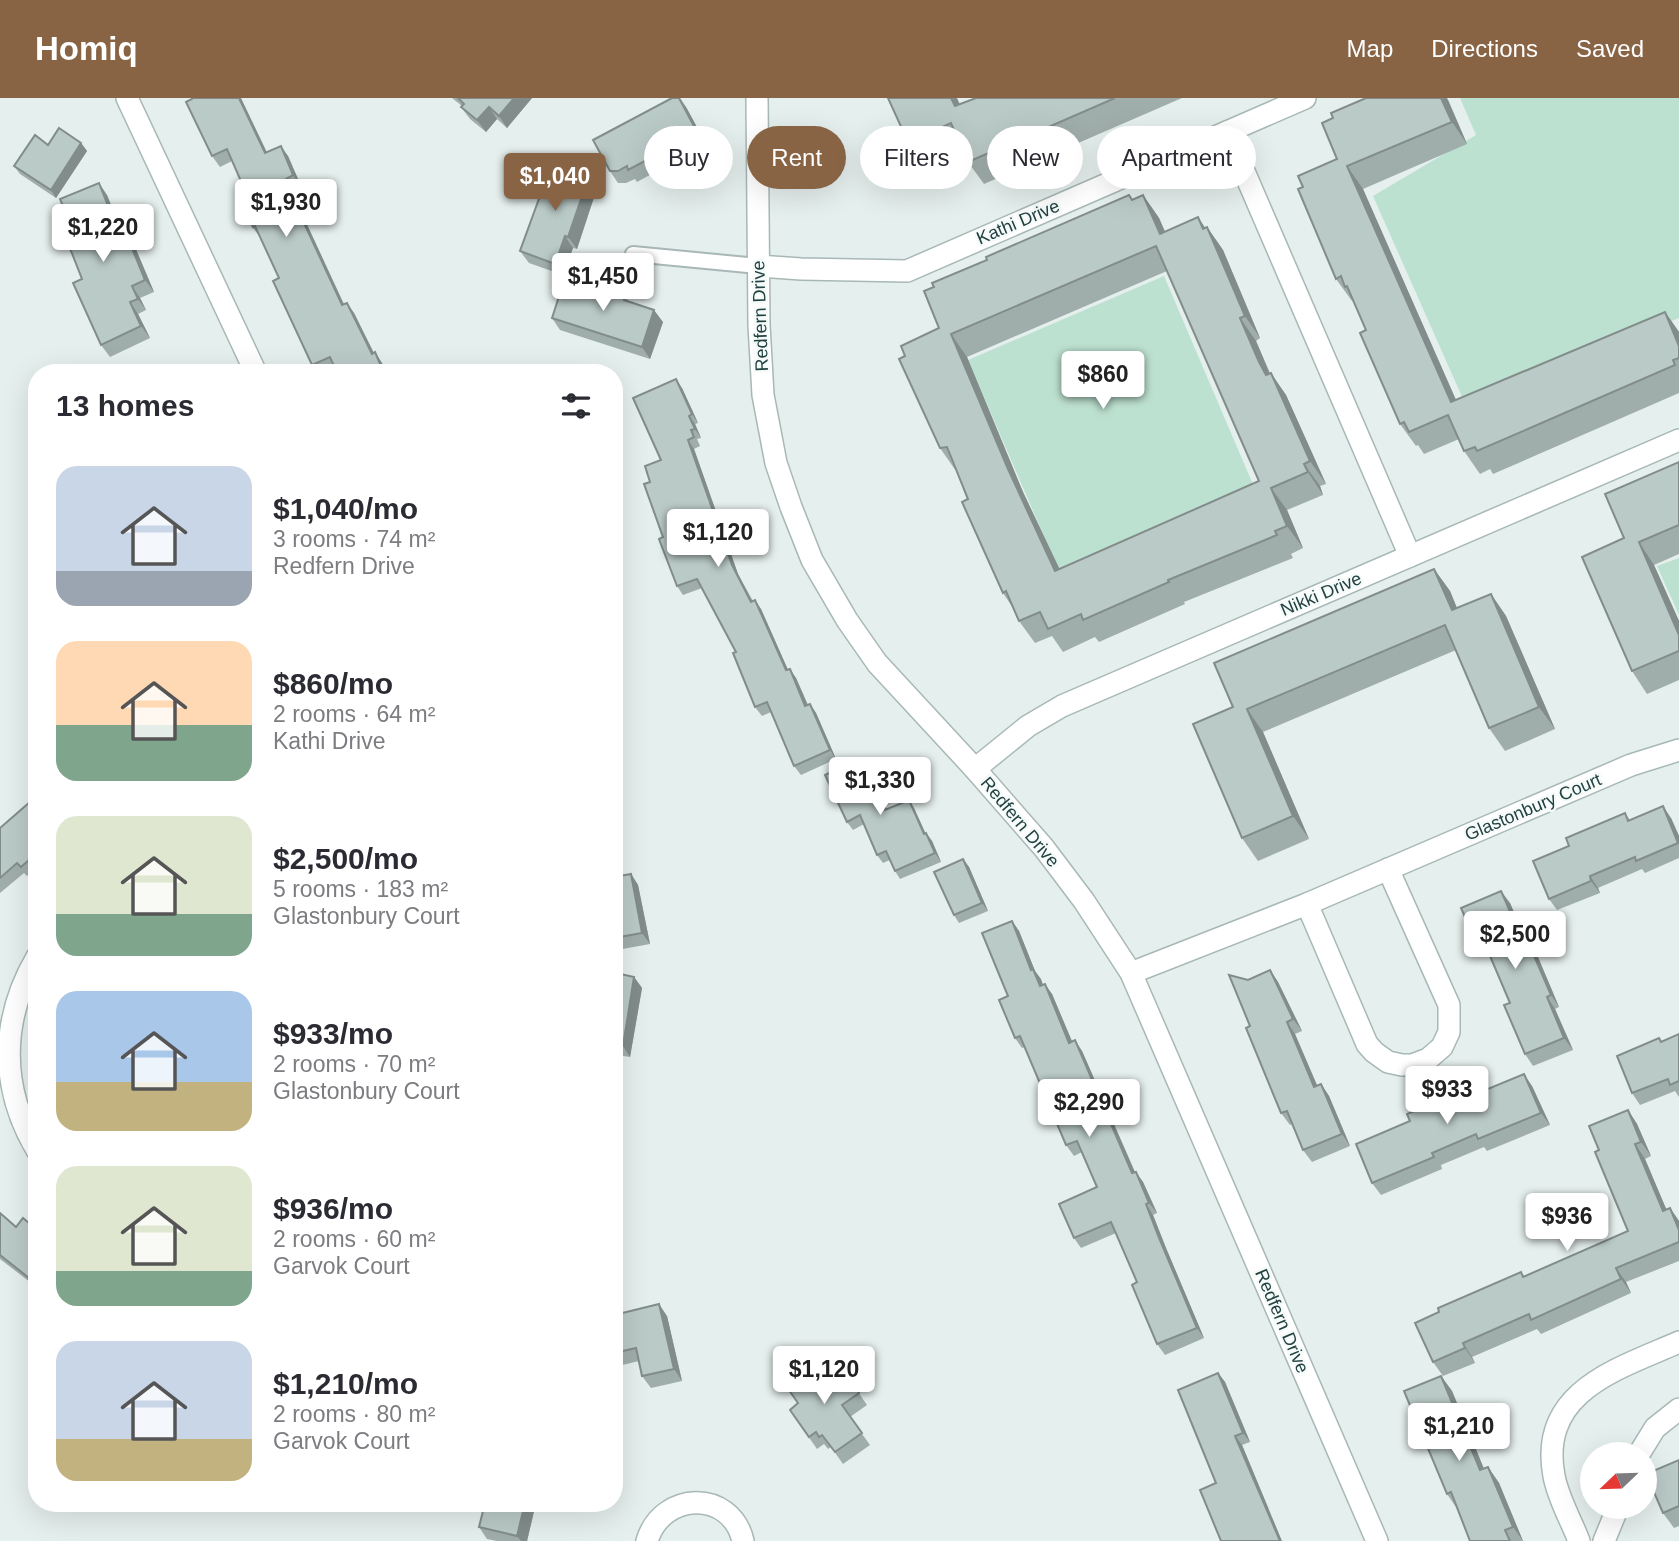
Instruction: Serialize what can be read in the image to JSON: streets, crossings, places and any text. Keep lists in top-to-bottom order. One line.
{"streets":{"street":["Kathi Drive","Redfern Drive","Nikki Drive","Glastonbury Court"]},"crossings":[["Kathi Drive","Redfern Drive"],["Redfern Drive","Nikki Drive"],["Redfern Drive","Glastonbury Court"]],"north":"bottom left","page":{"header":"Homiq","nav":["Map","Directions","Saved"],"chip":["Buy","Rent","Filters","New","Apartment"],"price":["$1,040","$1,930","$1,220","$1,450","$860","$1,120","$1,330","$2,500","$933","$2,290","$936","$1,120","$1,210"],"heading":"13 homes","list":[{"name":"$1,040/mo","note":"3 rooms · 74 m² · Redfern Drive"},{"name":"$860/mo","note":"2 rooms · 64 m² · Kathi Drive"},{"name":"$2,500/mo","note":"5 rooms · 183 m² · Glastonbury Court"},{"name":"$933/mo","note":"2 rooms · 70 m² · Glastonbury Court"},{"name":"$936/mo","note":"2 rooms · 60 m² · Garvok Court"},{"name":"$1,210/mo","note":"2 rooms · 80 m² · Garvok Court"}]}}
